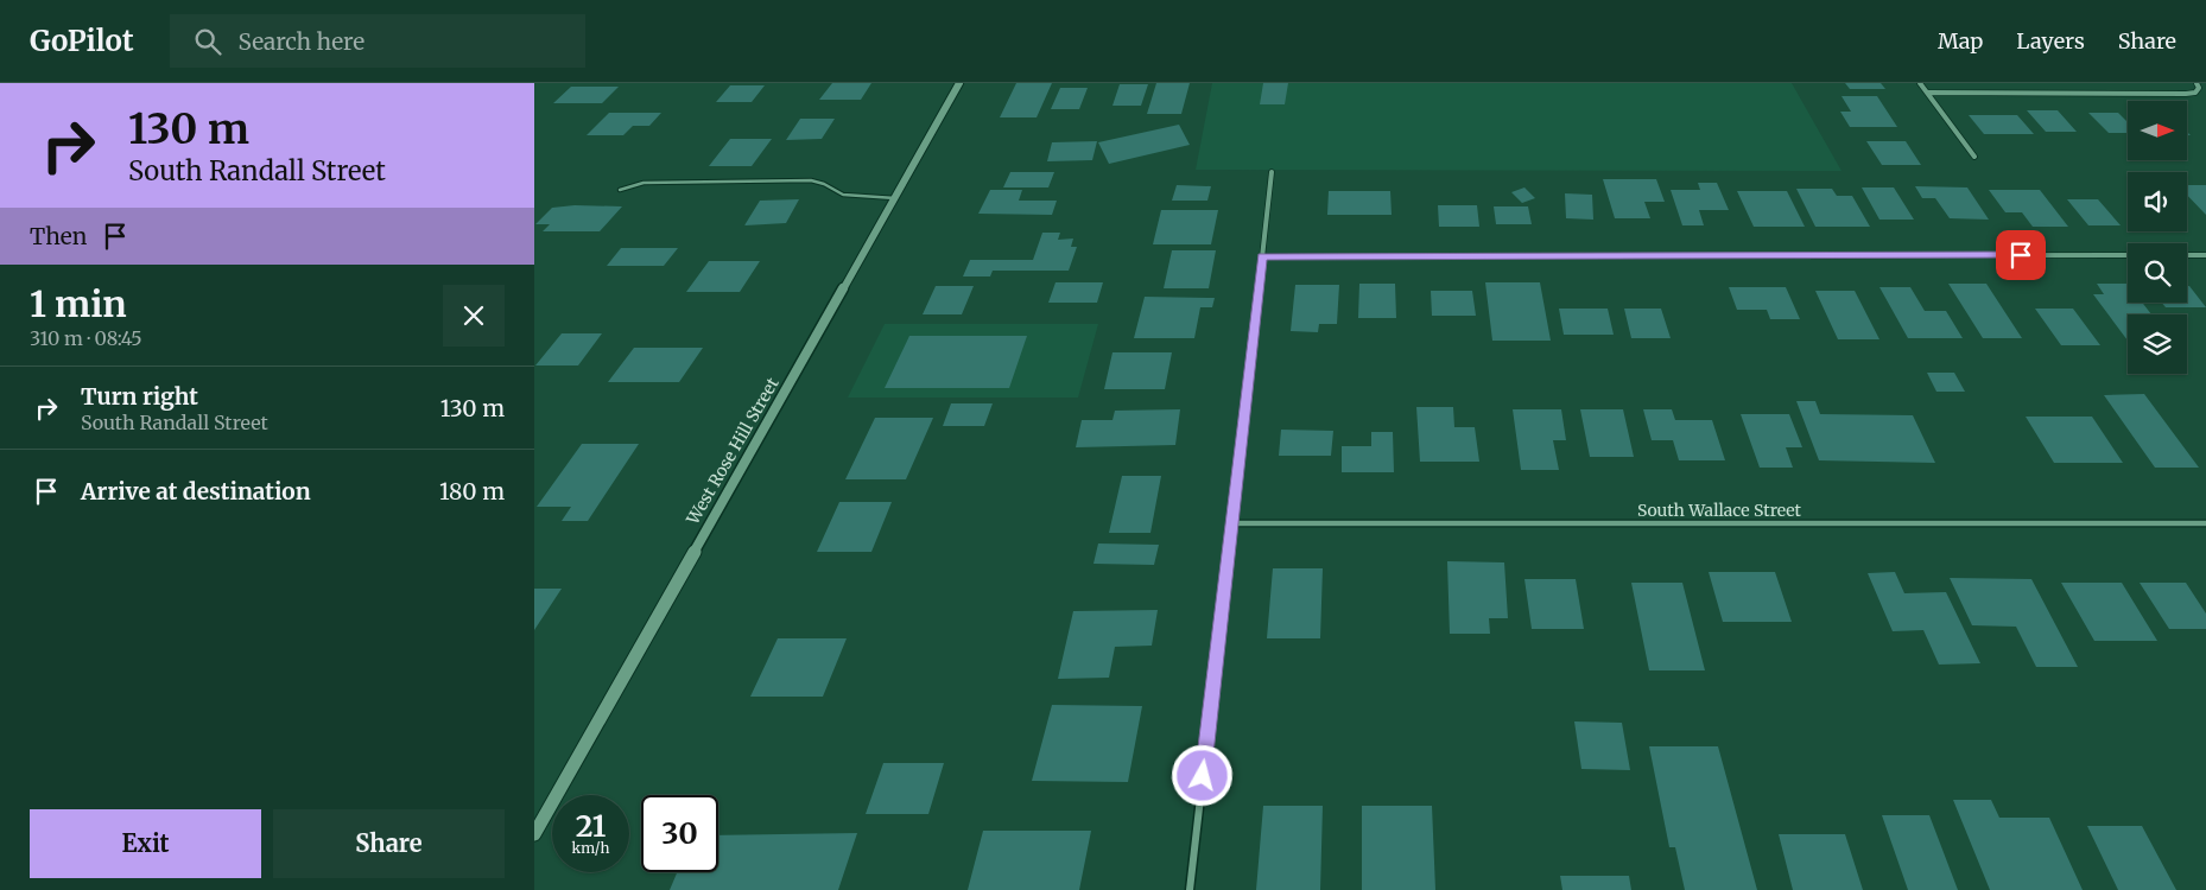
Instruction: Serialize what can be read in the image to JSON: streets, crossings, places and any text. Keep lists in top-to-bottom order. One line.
{"streets":{"street":["West Rose Hill Street","South Wallace Street"]},"north":"right","page":{"header":"GoPilot","search":"Search here","nav":["Map","Layers","Share"],"turn":["130 m","South Randall Street"],"then":"Then","heading":["1 min","310 m · 08:45"],"list":[{"name":"Turn right","note":"South Randall Street","value":"130 m"},{"name":"Arrive at destination","value":"180 m"}],"speed":"21 km/h","limit":"30","buttons":["Exit","Share"]}}
